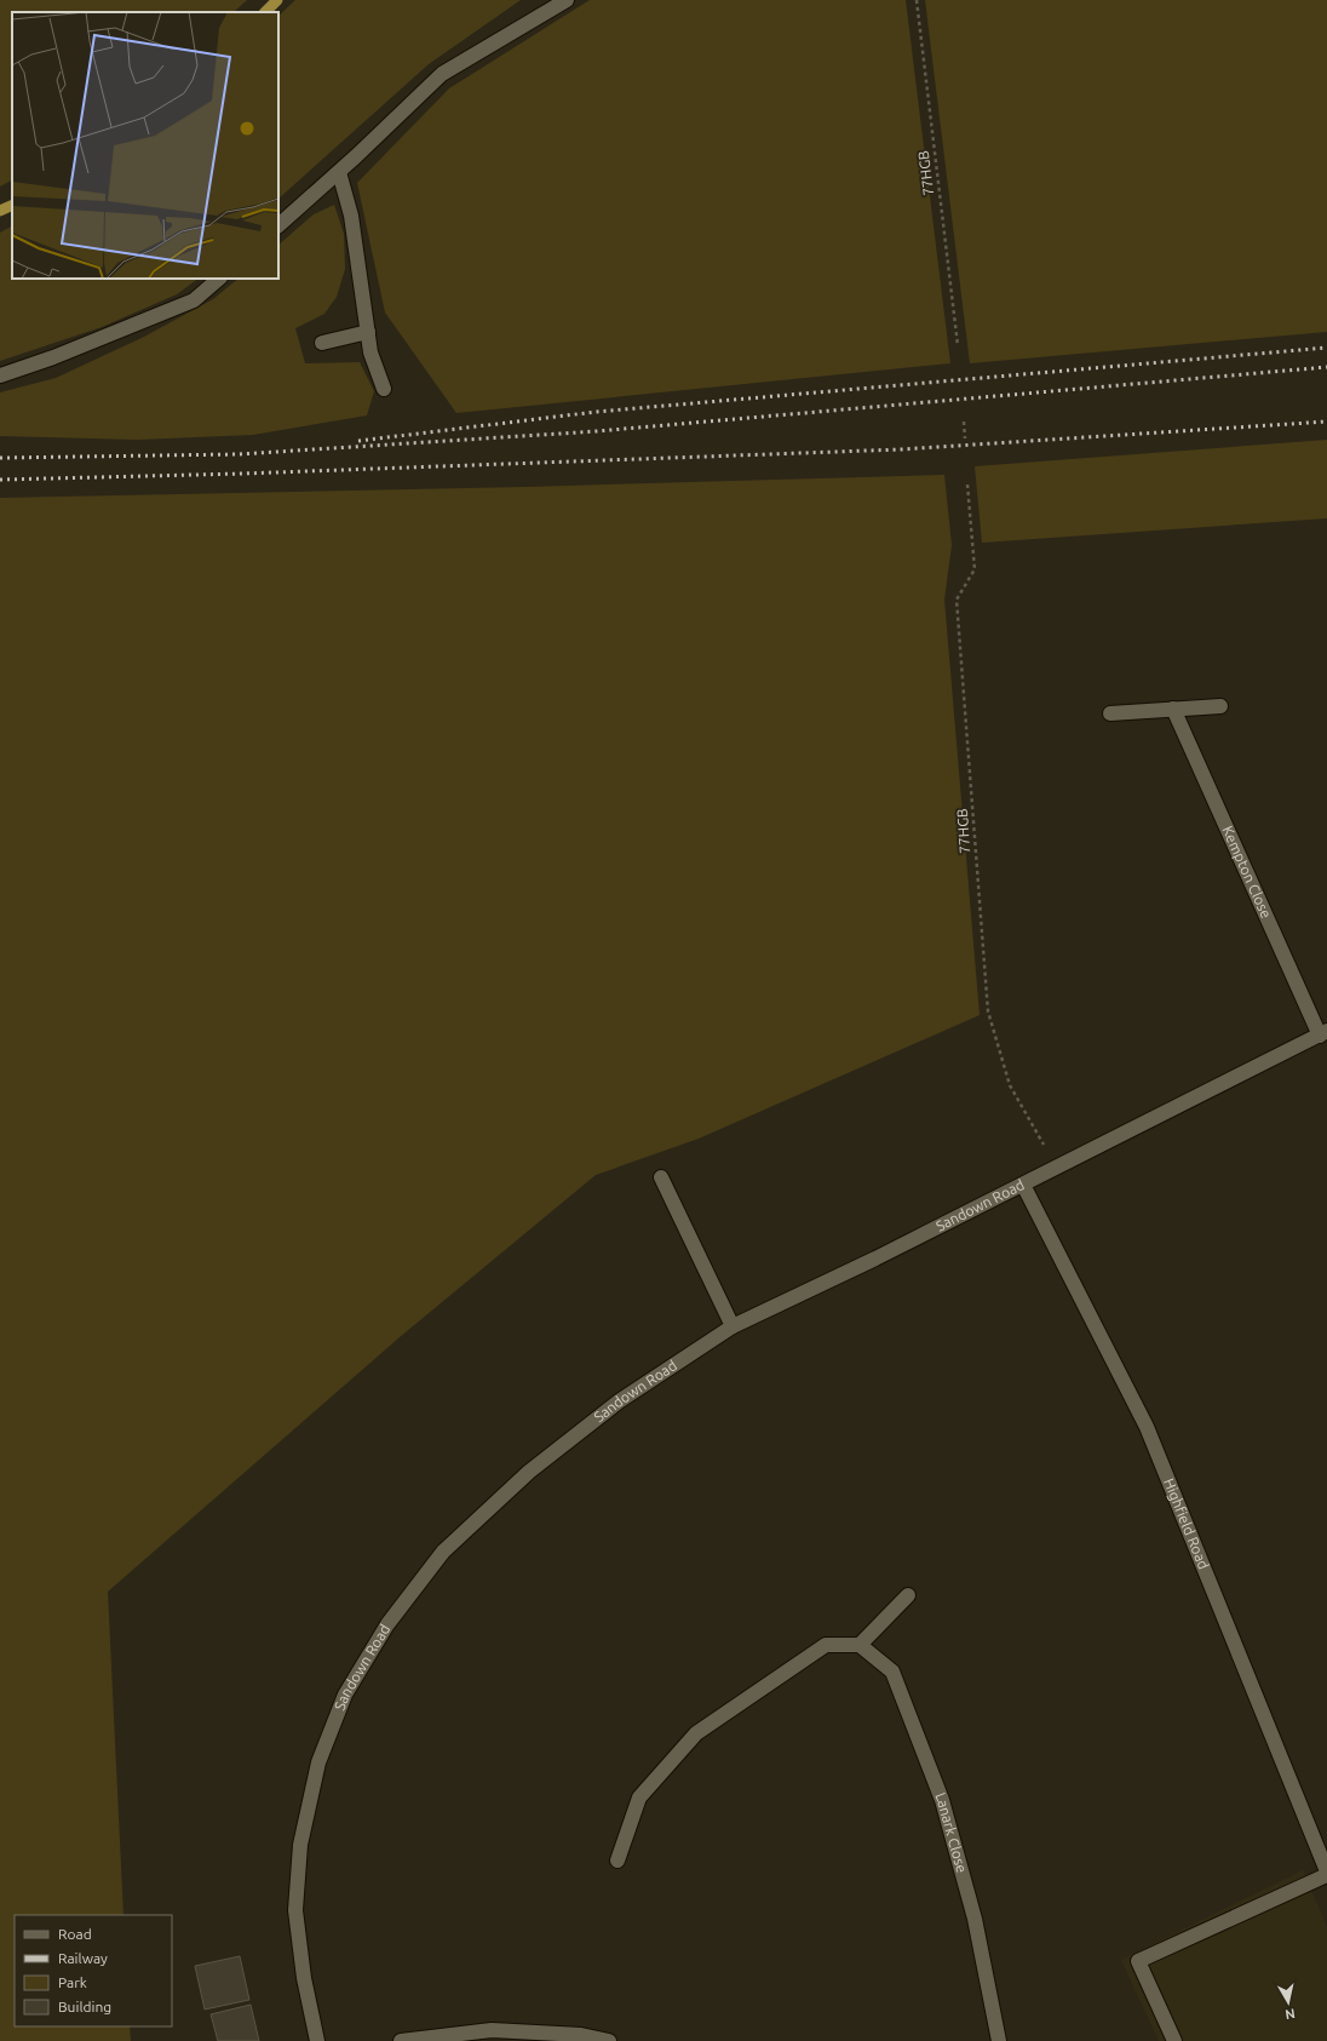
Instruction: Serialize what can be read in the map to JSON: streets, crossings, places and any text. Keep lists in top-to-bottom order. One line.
{"streets":{"street":["Kempton Close","Sandown Road","Highfield Road","Lanark Close"],"path":["77HGB"]},"crossings":[["77HGB","Sandown Road"],["Kempton Close","Sandown Road"],["Sandown Road","Highfield Road"]],"legend":["Road","Railway","Park","Building"],"north":"bottom"}
